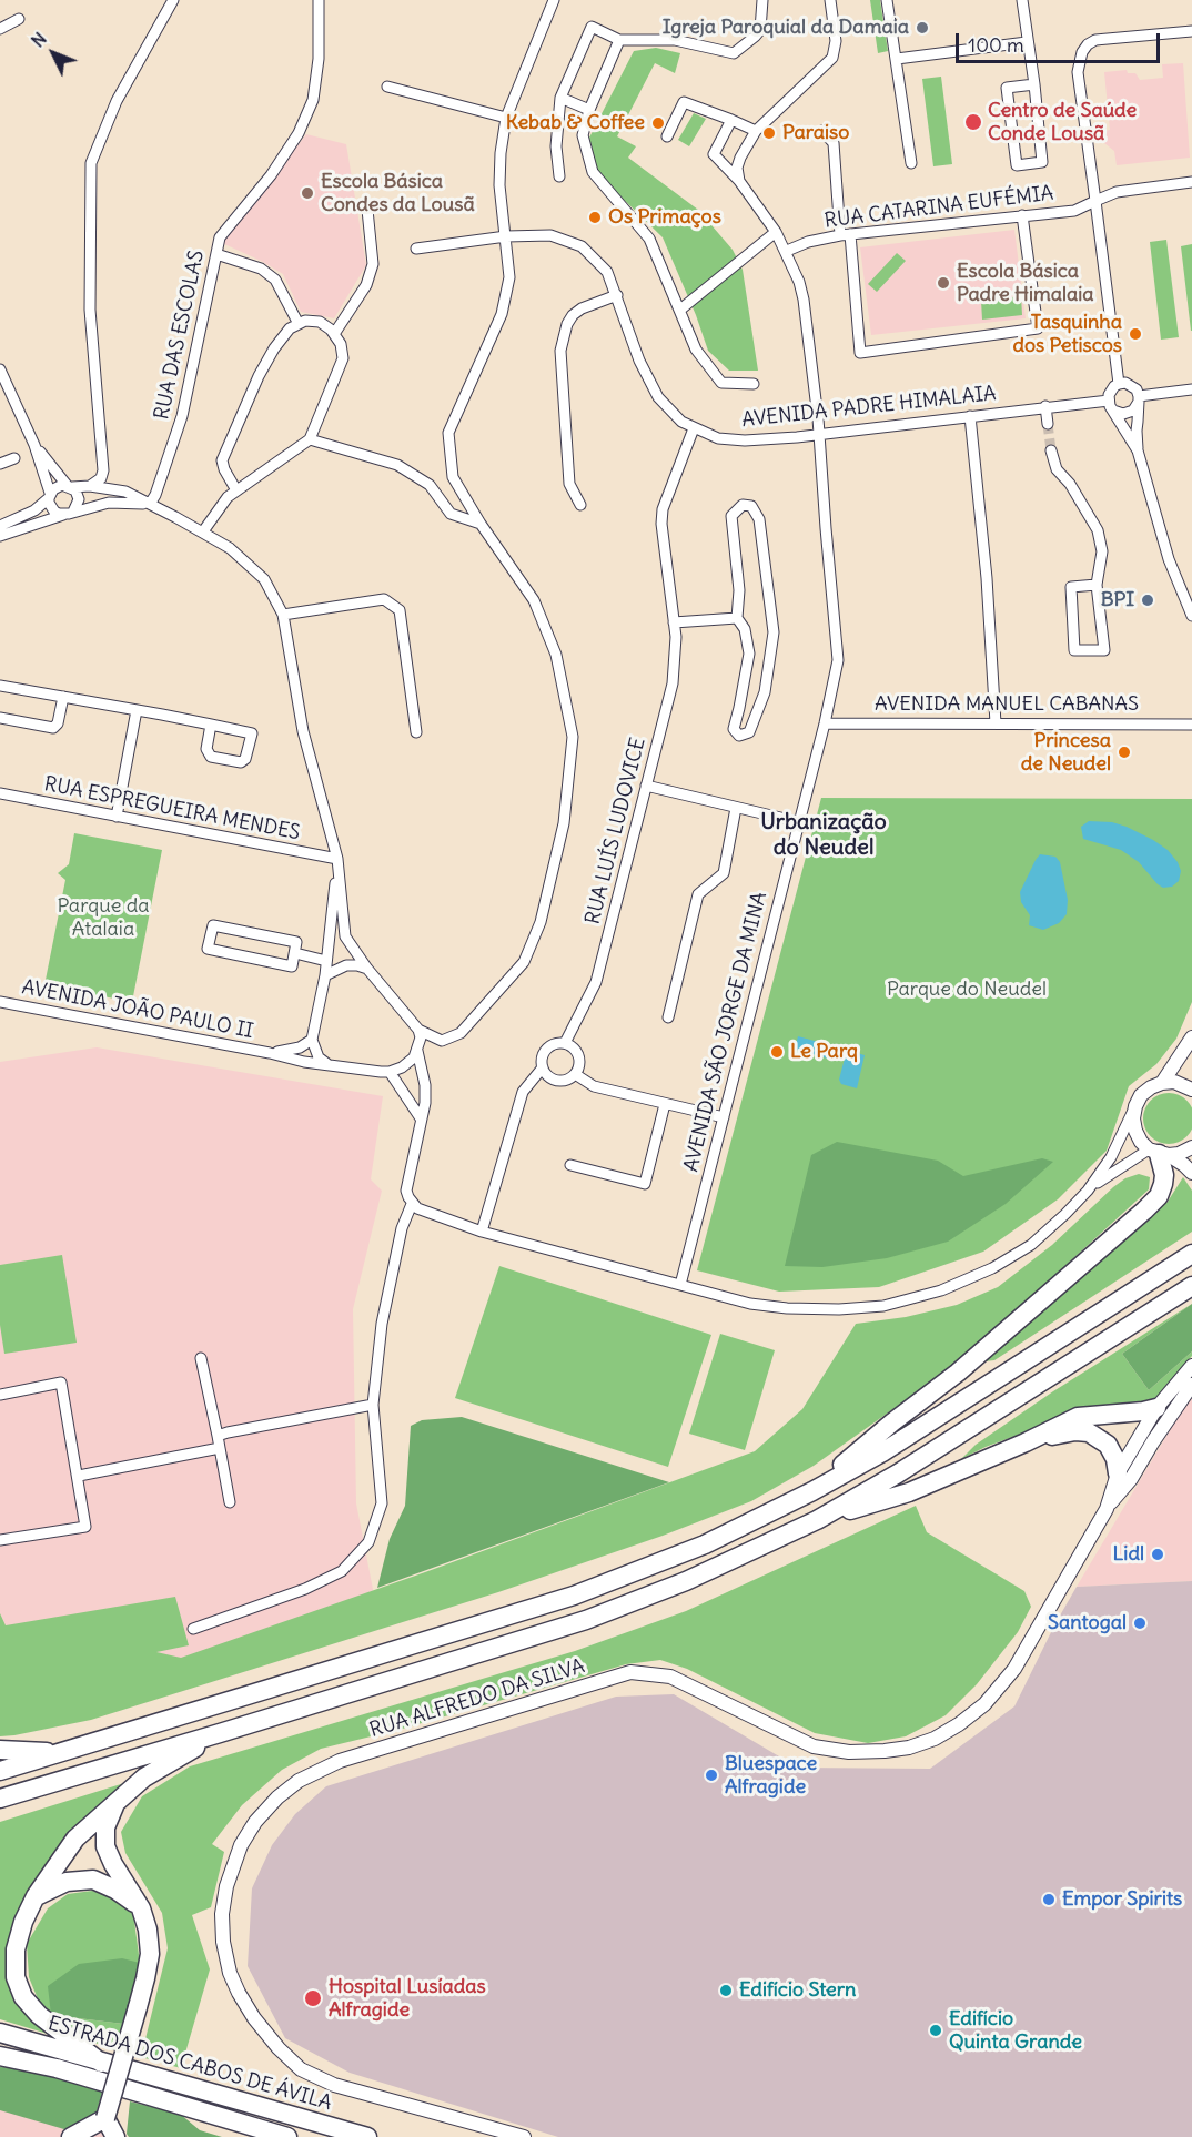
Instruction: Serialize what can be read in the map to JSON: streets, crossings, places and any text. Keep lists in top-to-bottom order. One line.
{"streets":{"highway":["ESTRADA DOS CABOS DE ÁVILA"],"street":["RUA CATARINA EUFÉMIA","RUA DAS ESCOLAS","AVENIDA PADRE HIMALAIA","AVENIDA MANUEL CABANAS","RUA ESPREGUEIRA MENDES","RUA LUÍS LUDOVICE","AVENIDA JOÃO PAULO II","AVENIDA SÃO JORGE DA MINA","RUA ALFREDO DA SILVA"]},"crossings":[["RUA CATARINA EUFÉMIA","AVENIDA SÃO JORGE DA MINA"],["AVENIDA PADRE HIMALAIA","RUA LUÍS LUDOVICE"],["AVENIDA PADRE HIMALAIA","AVENIDA SÃO JORGE DA MINA"],["AVENIDA MANUEL CABANAS","AVENIDA SÃO JORGE DA MINA"]],"districts":["Urbanização do Neudel"],"parks":["Parque da Atalaia","Parque do Neudel"],"places":["Igreja Paroquial da Damaia","Centro de Saúde Conde Lousã","Kebab & Coffee","Paraiso","Escola Básica Condes da Lousã","Os Primaços","Escola Básica Padre Himalaia","Tasquinha dos Petiscos","BPI","Princesa de Neudel","Le Parq","Lidl","Santogal","Bluespace Alfragide","Empor Spirits","Edifício Stern","Hospital Lusíadas Alfragide","Edifício Quinta Grande"],"scale_bar":"100 m","north":"top left"}
